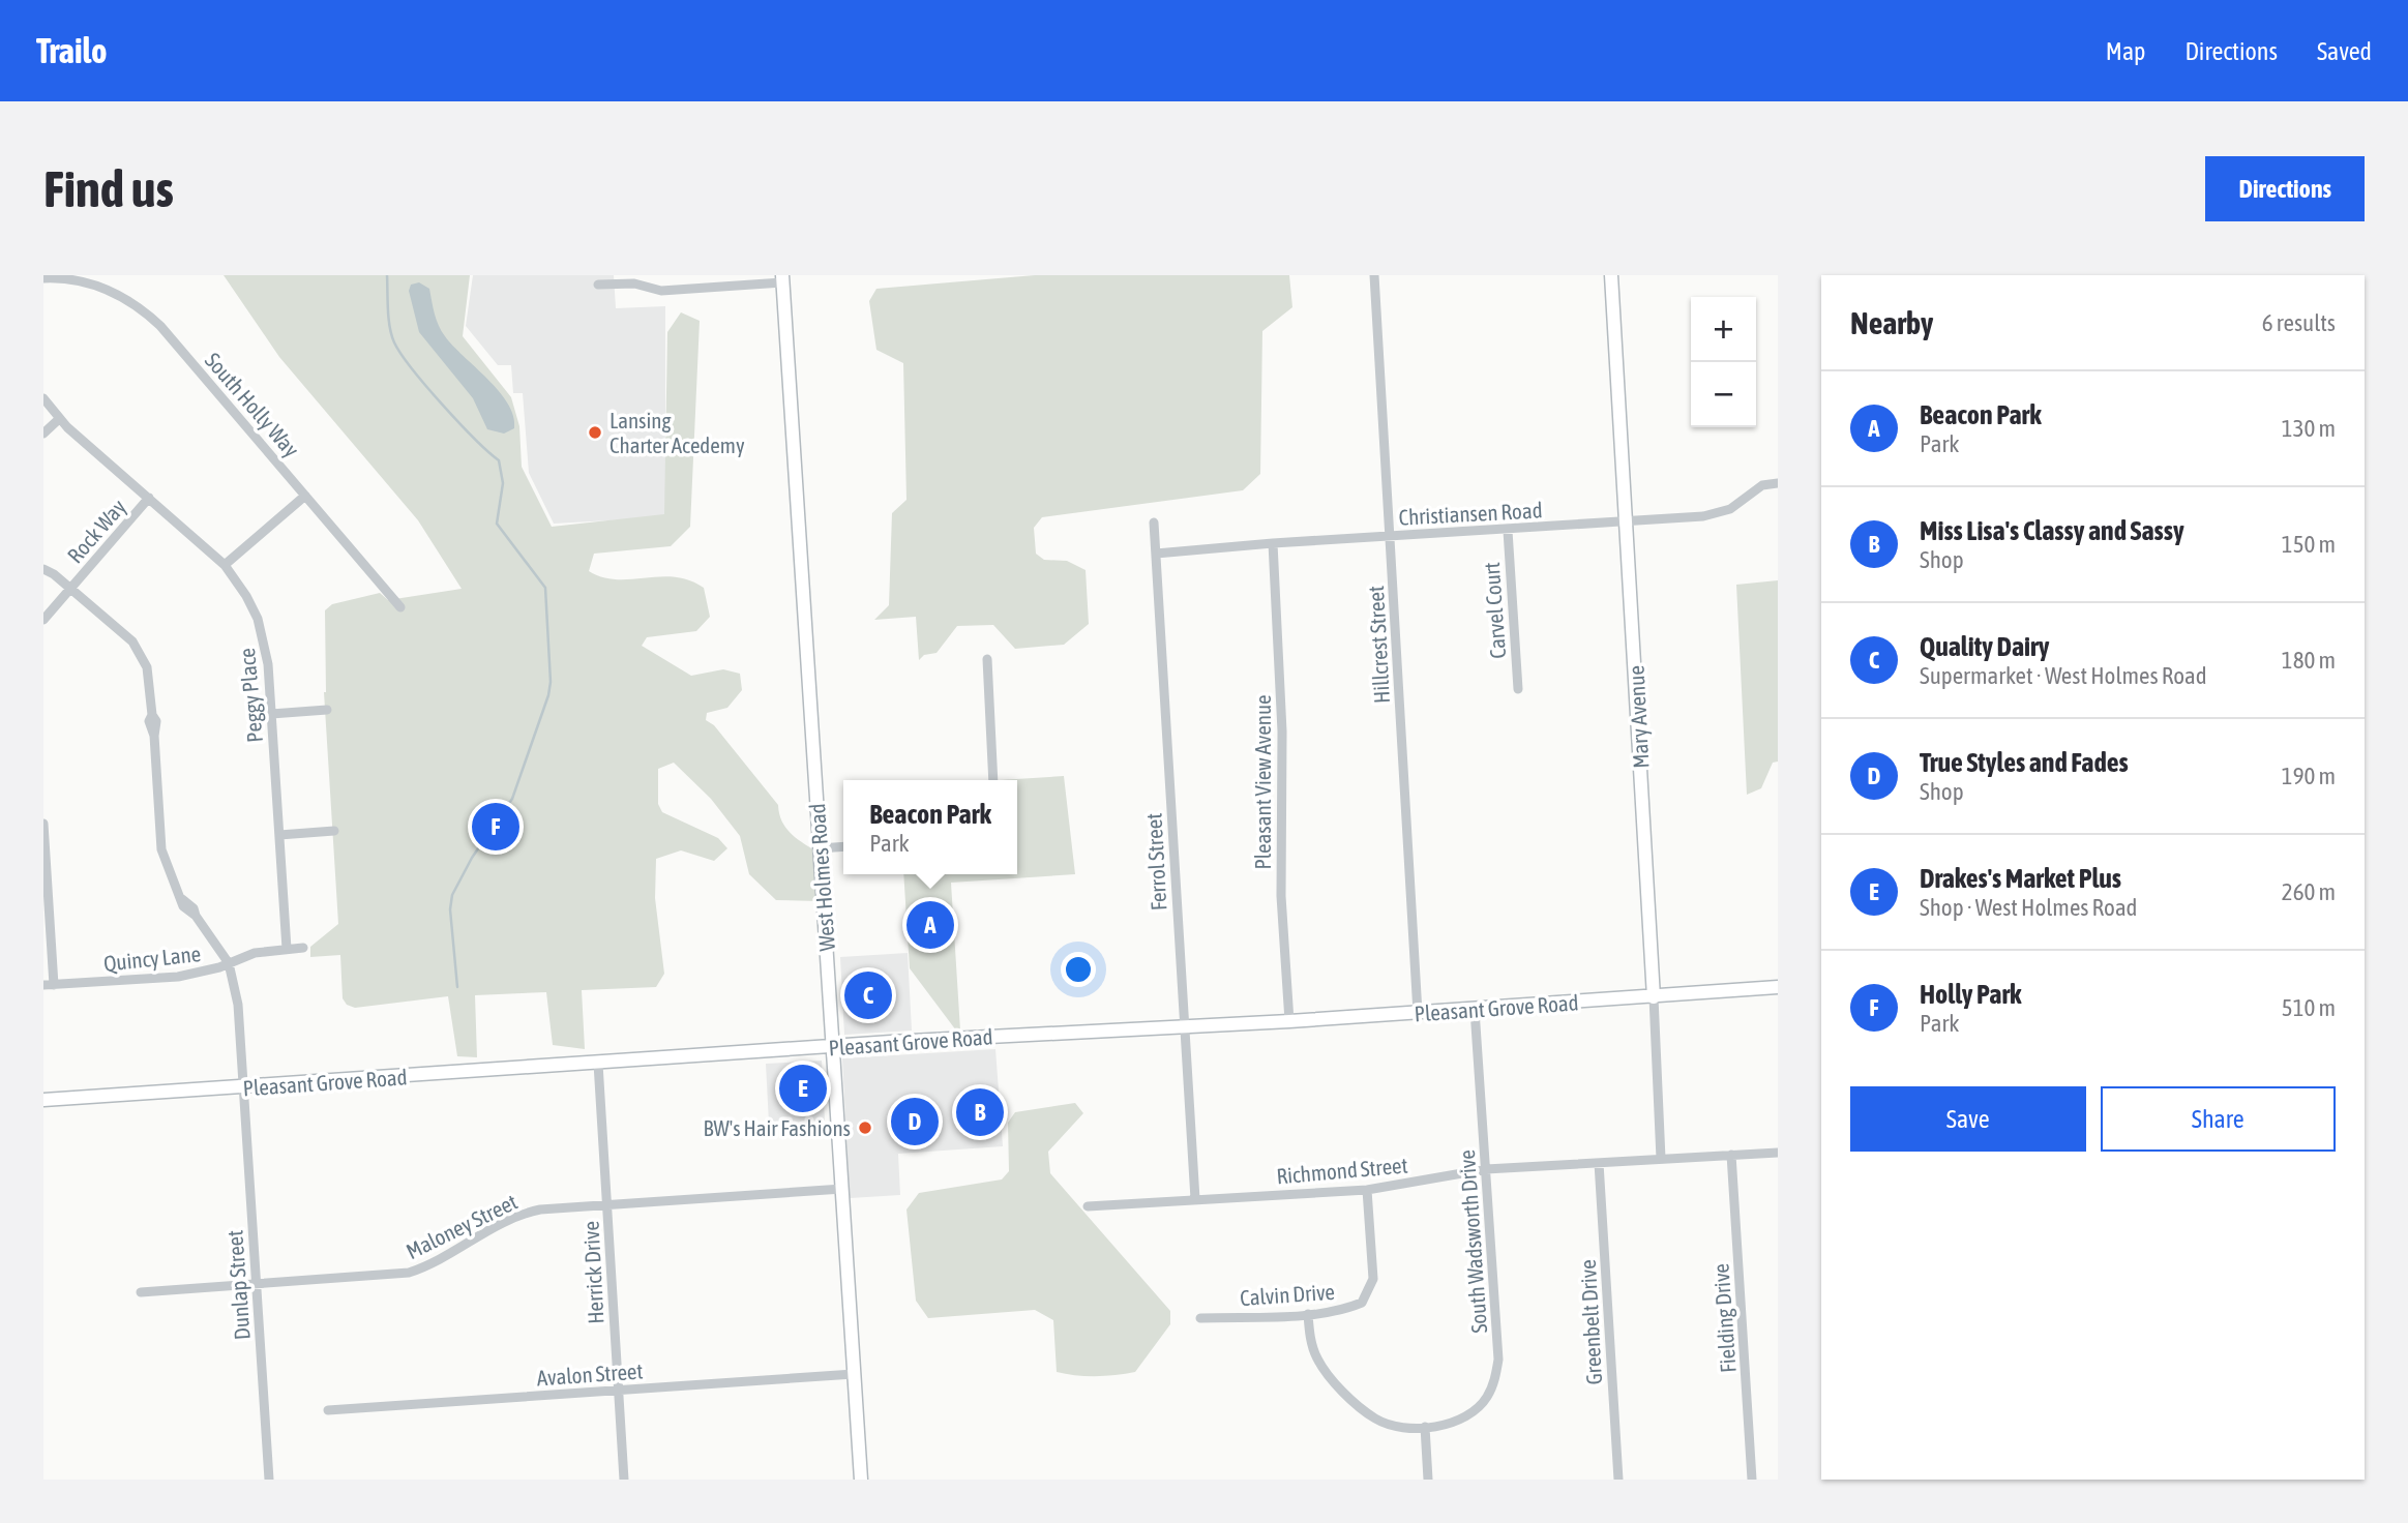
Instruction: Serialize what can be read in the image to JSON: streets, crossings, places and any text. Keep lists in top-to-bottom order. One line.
{"streets":{"street":["South Holly Way","Christiansen Road","Rock Way","Carvel Court","Hillcrest Street","Peggy Place","Mary Avenue","Pleasant View Avenue","Ferrol Street","West Holmes Road","Quincy Lane","Pleasant Grove Road","Richmond Street","Maloney Street","South Wadsworth Drive","Herrick Drive","Dunlap Street","Calvin Drive","Fielding Drive","Greenbelt Drive","Avalon Street"]},"crossings":[["Christiansen Road","Carvel Court"],["Christiansen Road","Hillcrest Street"],["Christiansen Road","Mary Avenue"],["Christiansen Road","Pleasant View Avenue"],["Christiansen Road","Ferrol Street"],["Rock Way","Peggy Place"],["Hillcrest Street","Pleasant Grove Road"],["Peggy Place","Quincy Lane"],["Mary Avenue","Pleasant Grove Road"],["Mary Avenue","Richmond Street"],["Pleasant View Avenue","Pleasant Grove Road"],["Ferrol Street","Pleasant Grove Road"],["Ferrol Street","Richmond Street"],["West Holmes Road","Pleasant Grove Road"],["West Holmes Road","Maloney Street"],["West Holmes Road","Avalon Street"],["Quincy Lane","Dunlap Street"],["Pleasant Grove Road","South Wadsworth Drive"],["Pleasant Grove Road","Herrick Drive"],["Pleasant Grove Road","Dunlap Street"],["Richmond Street","South Wadsworth Drive"],["Richmond Street","Calvin Drive"],["Richmond Street","Greenbelt Drive"],["Maloney Street","Herrick Drive"],["Maloney Street","Dunlap Street"],["South Wadsworth Drive","Calvin Drive"],["Herrick Drive","Avalon Street"]],"places":["Lansing Charter Acedemy","BW's Hair Fashions"],"page":{"header":"Trailo","nav":["Map","Directions","Saved"],"buttons":["Directions",["Save","Share"]],"title":"Find us","heading":["Nearby","6 results"],"map_buttons":["+","−"],"list":[{"mark":"A","name":"Beacon Park","note":"Park","value":"130 m"},{"mark":"B","name":"Miss Lisa's Classy and Sassy","note":"Shop","value":"150 m"},{"mark":"C","name":"Quality Dairy","note":"Supermarket · West Holmes Road","value":"180 m"},{"mark":"D","name":"True Styles and Fades","note":"Shop","value":"190 m"},{"mark":"E","name":"Drakes's Market Plus","note":"Shop · West Holmes Road","value":"260 m"},{"mark":"F","name":"Holly Park","note":"Park","value":"510 m"}],"popup":["Beacon Park","Park"],"pins":["F","A","C","E","B","D"]}}
